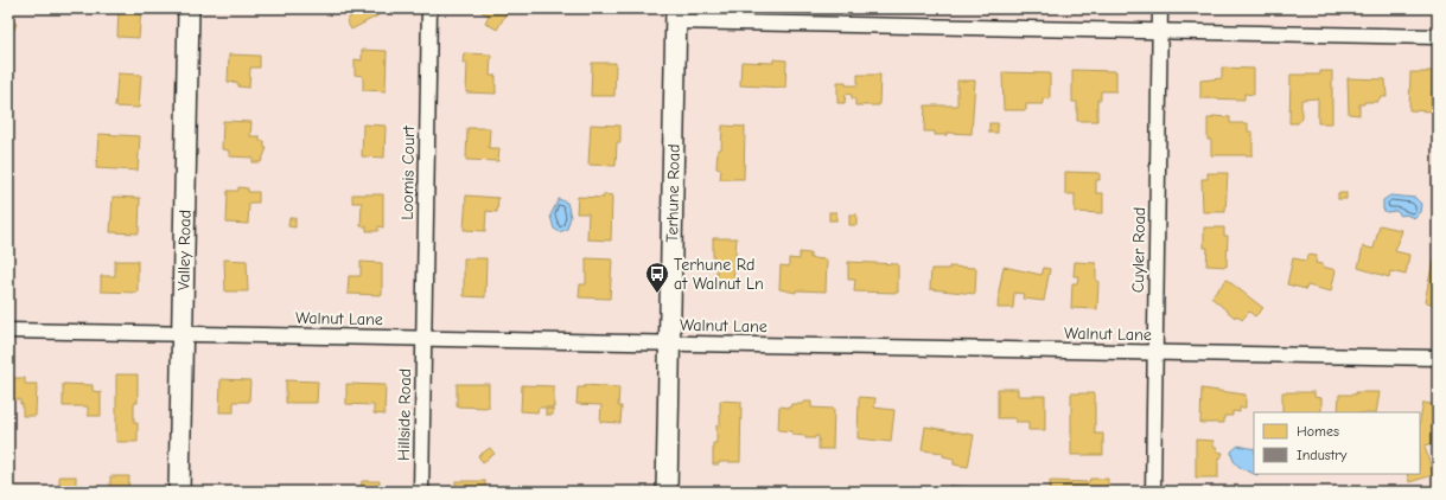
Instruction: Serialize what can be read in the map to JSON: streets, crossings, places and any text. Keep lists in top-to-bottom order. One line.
{"streets":{"street":["Loomis Court","Terhune Road","Valley Road","Cuyler Road","Walnut Lane","Hillside Road"]},"crossings":[["Loomis Court","Walnut Lane"],["Loomis Court","Hillside Road"],["Terhune Road","Walnut Lane"],["Valley Road","Walnut Lane"],["Cuyler Road","Walnut Lane"],["Walnut Lane","Hillside Road"]],"places":{"bus stop":["Terhune Rd at Walnut Ln"]},"legend":["Homes","Industry"]}
